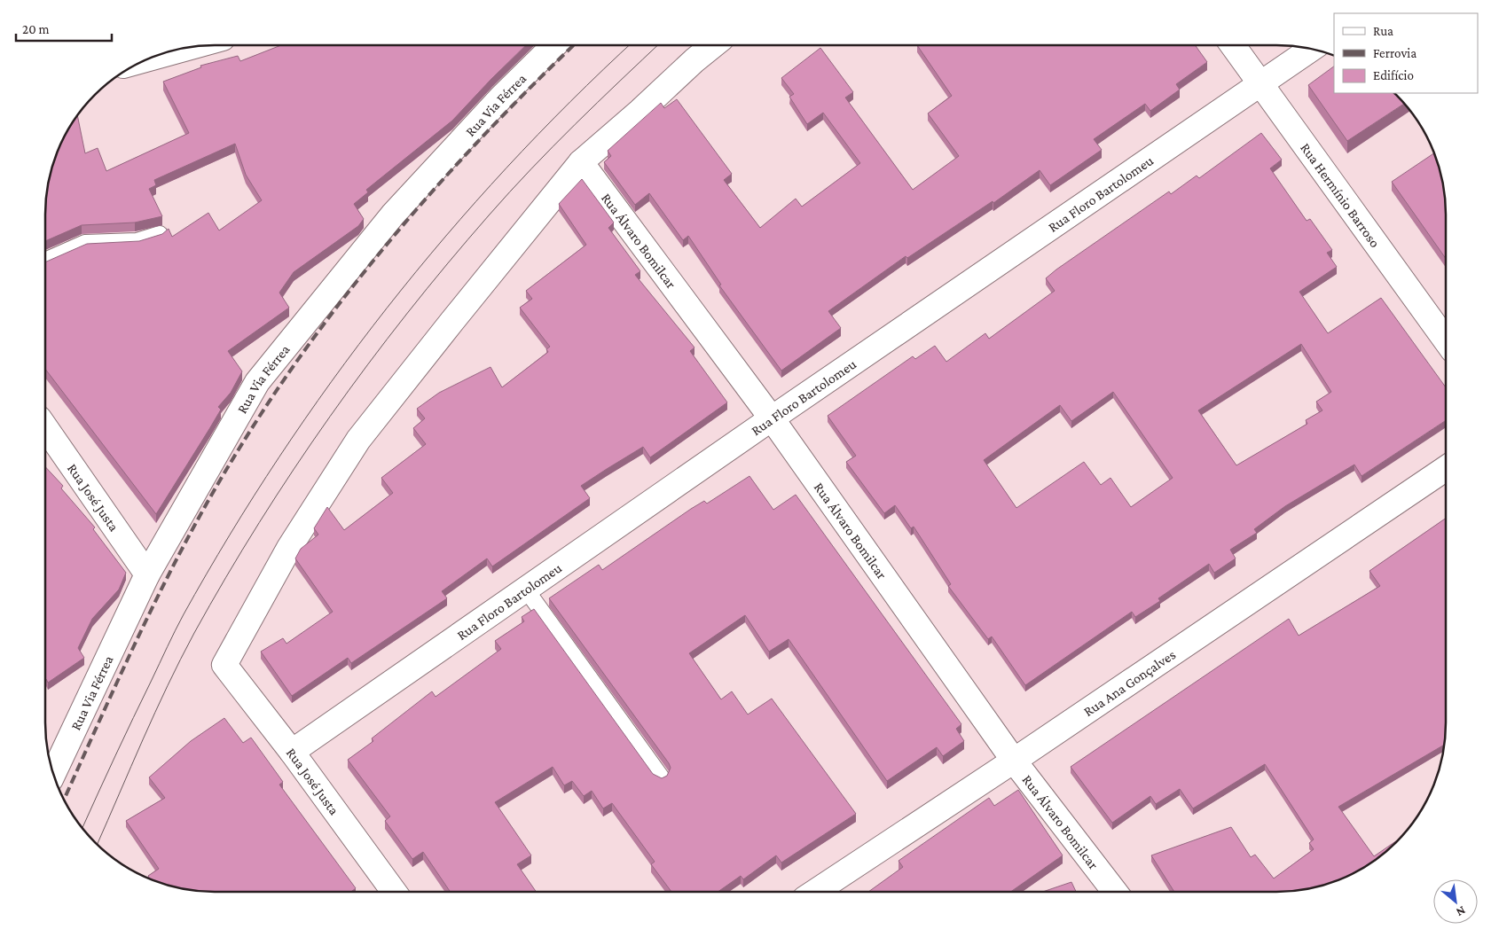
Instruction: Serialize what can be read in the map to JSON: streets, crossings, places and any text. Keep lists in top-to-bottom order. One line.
{"streets":{"street":["Rua Via Férrea","Rua Floro Bartolomeu","Rua Hermínio Barroso","Rua Álvaro Bomilcar","Rua José Justa","Rua Ana Gonçalves"]},"crossings":[["Rua Via Férrea","Rua José Justa"],["Rua Floro Bartolomeu","Rua Hermínio Barroso"],["Rua Floro Bartolomeu","Rua Álvaro Bomilcar"],["Rua Floro Bartolomeu","Rua José Justa"],["Rua Álvaro Bomilcar","Rua José Justa"],["Rua Álvaro Bomilcar","Rua Ana Gonçalves"]],"legend":["Rua","Ferrovia","Edifício"],"scale_bar":"20 m","north":"bottom right"}
